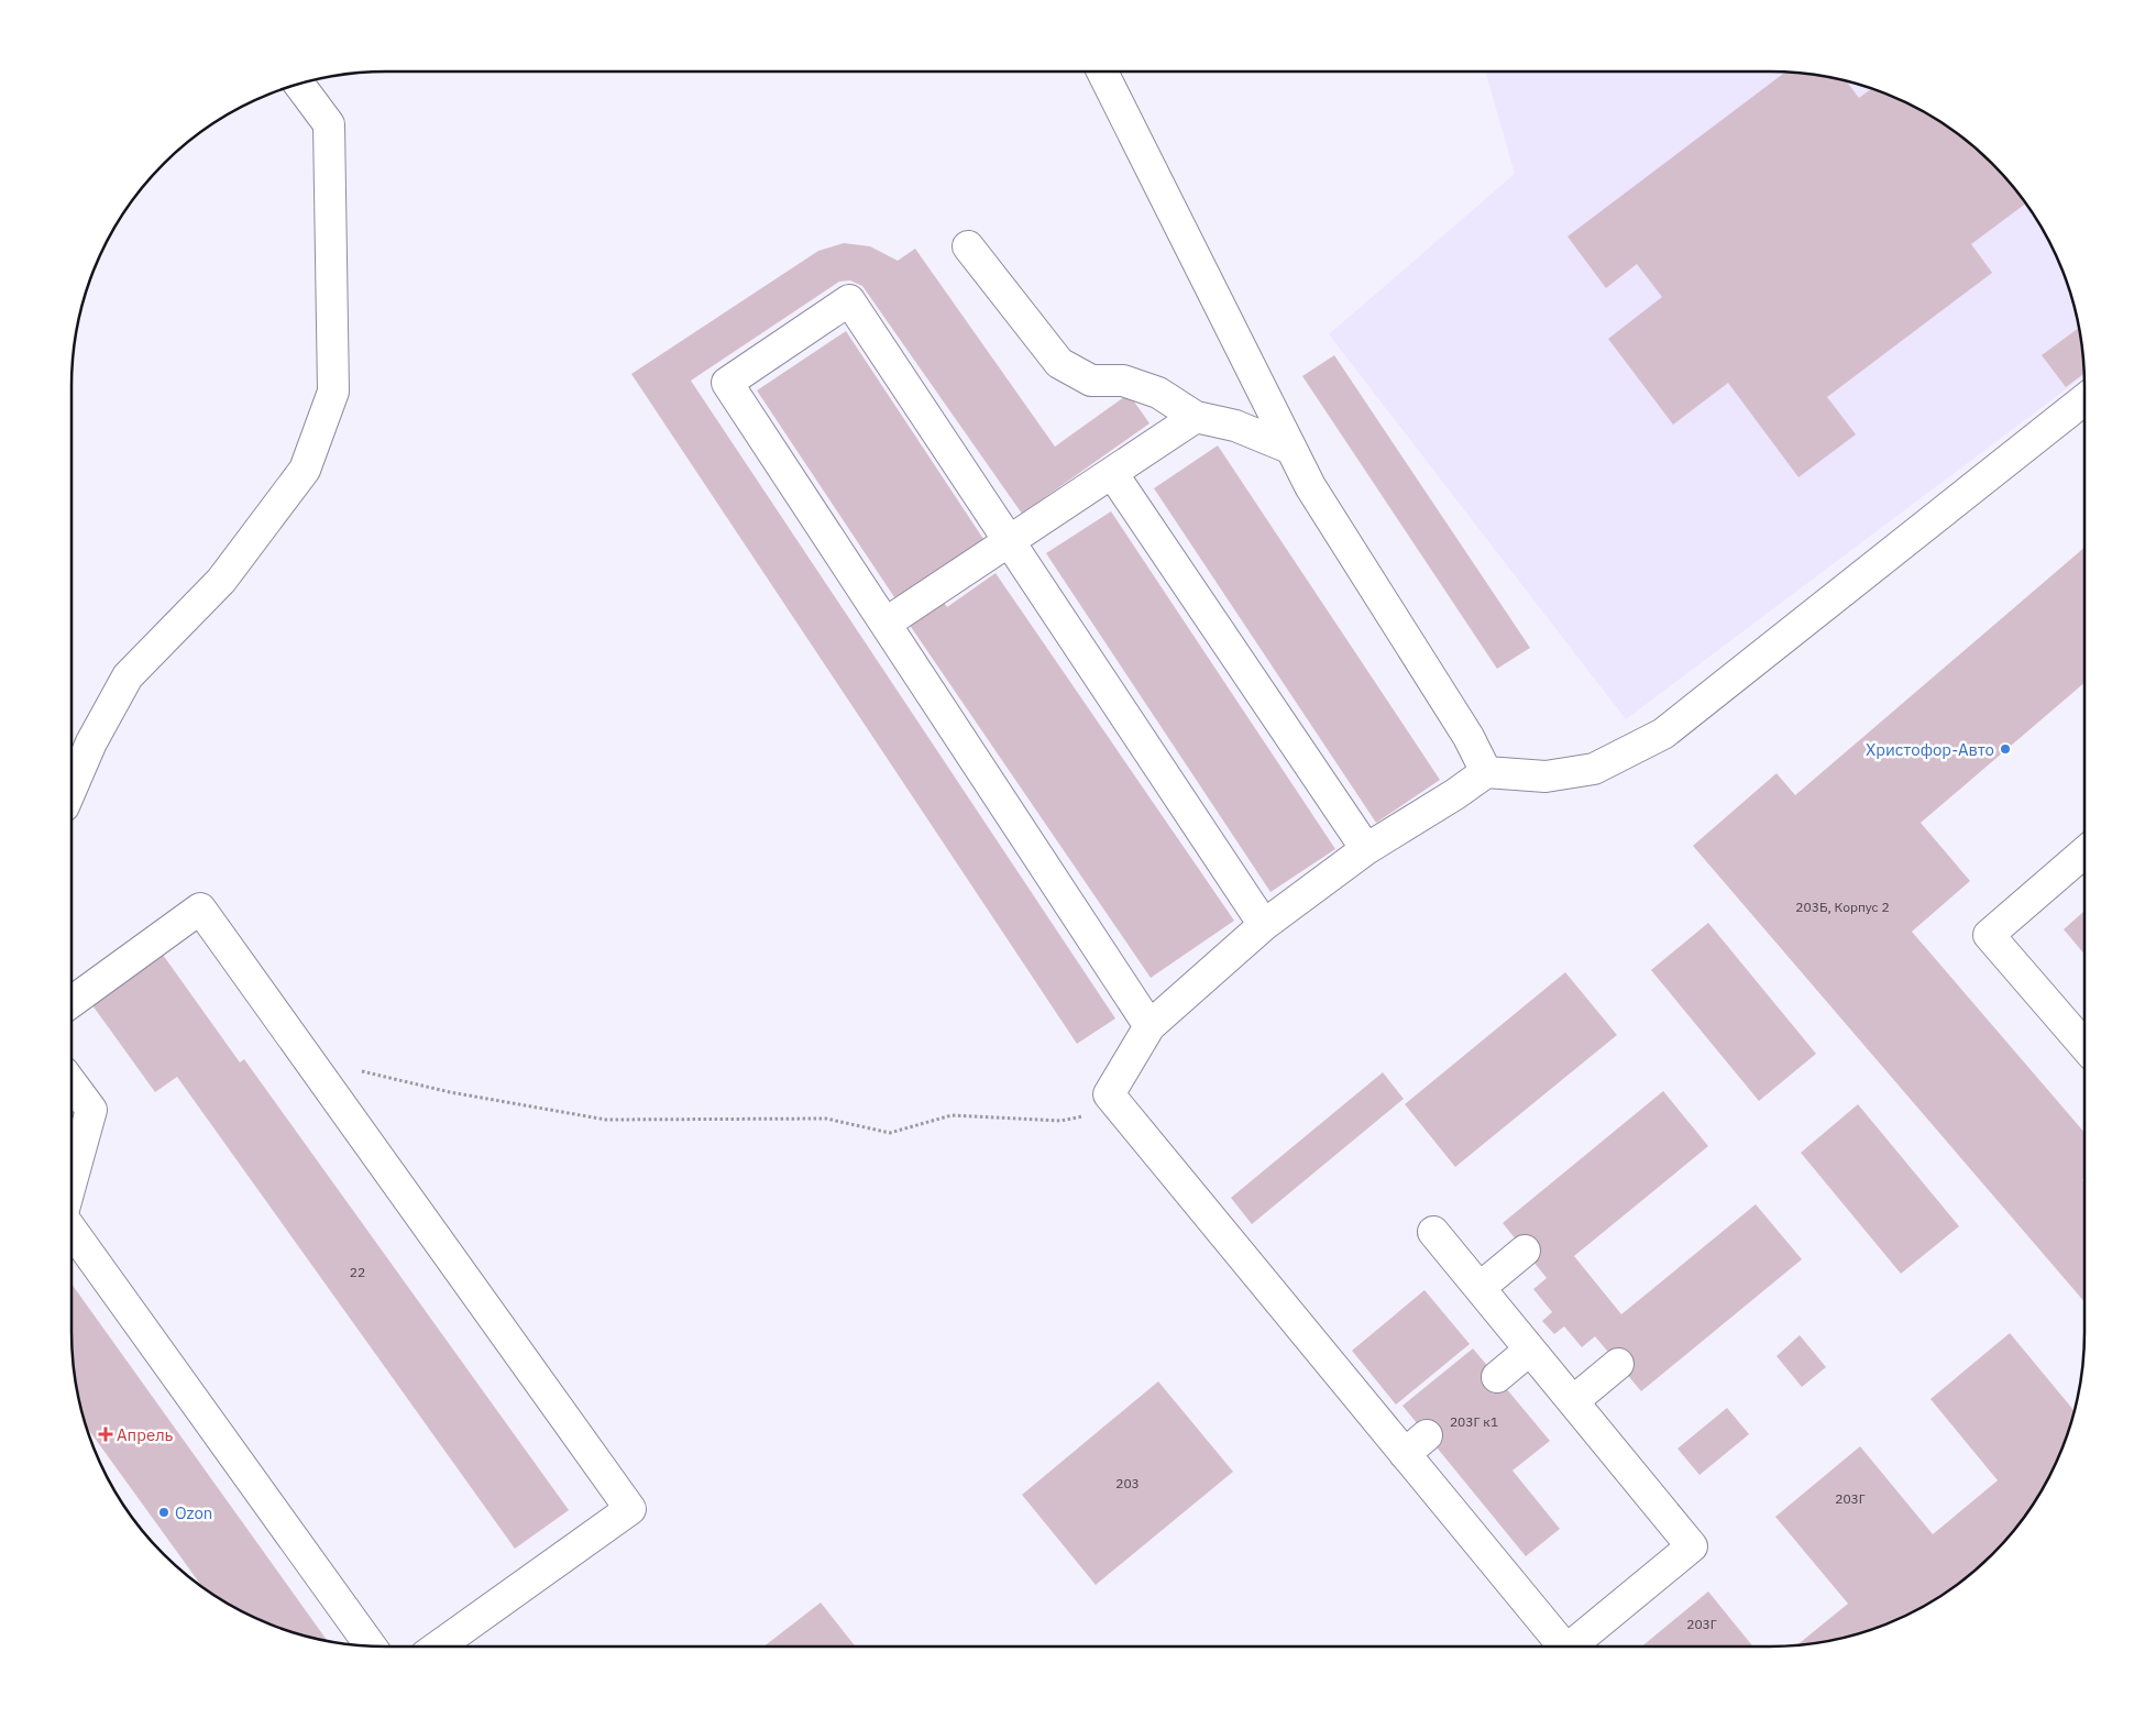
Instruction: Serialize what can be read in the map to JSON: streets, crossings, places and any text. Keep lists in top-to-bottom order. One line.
{"places":{"other":["Христофор-Авто","Ozon"],"health":["Апрель"]},"house_numbers":["203Б, Корпус 2","22","203Г к1","203","203Г","203Г"]}
